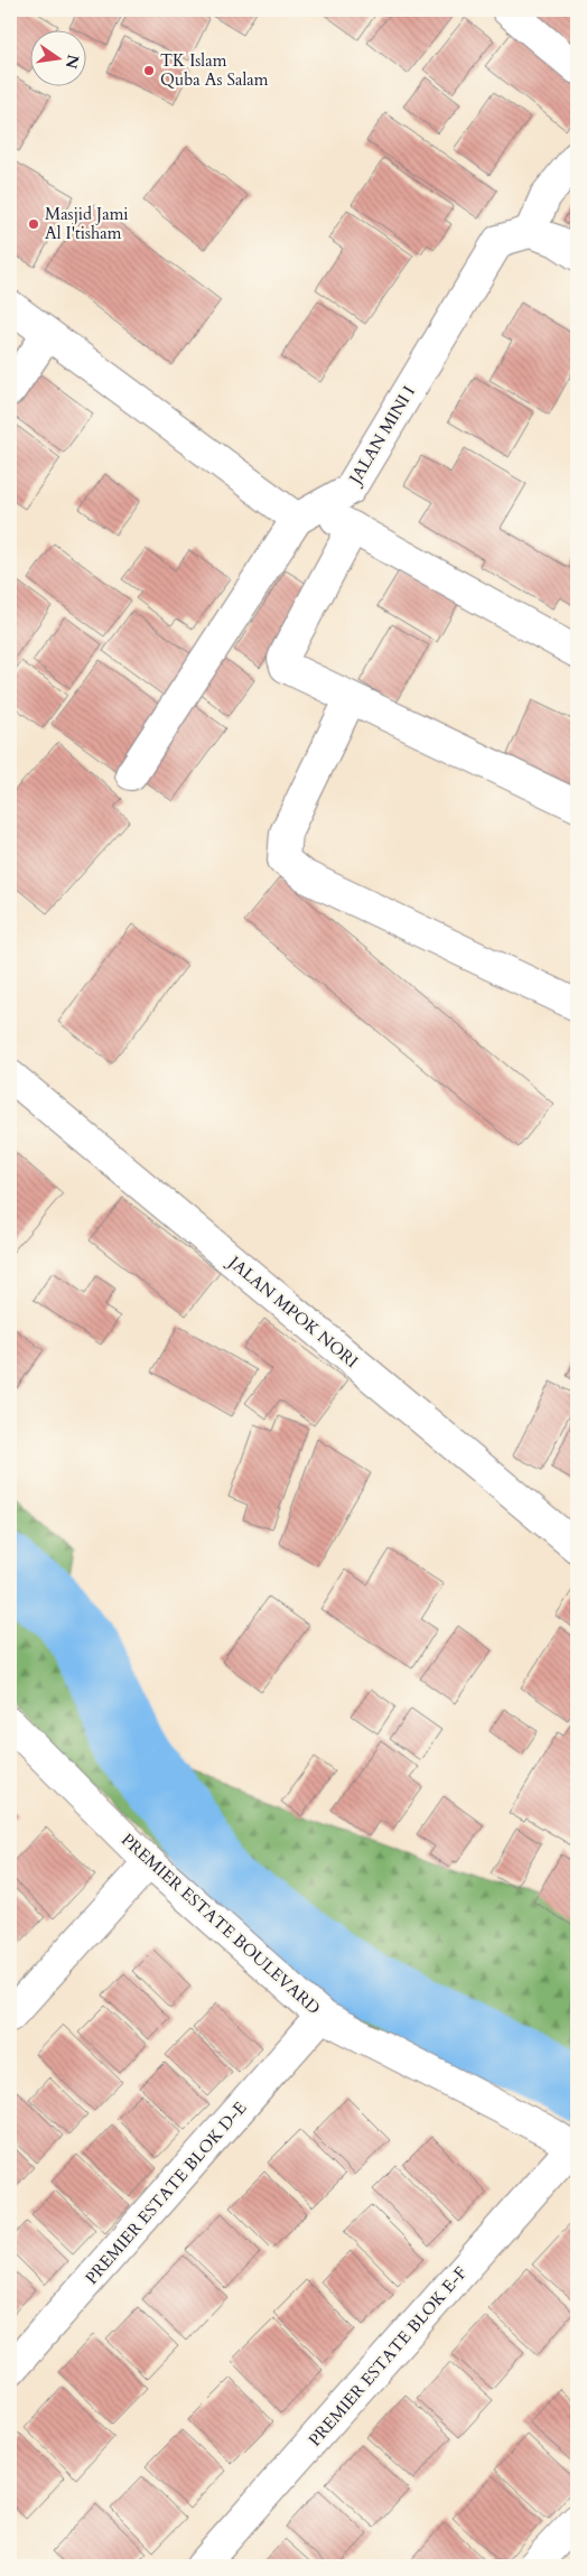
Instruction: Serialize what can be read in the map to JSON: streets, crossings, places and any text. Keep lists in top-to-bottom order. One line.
{"streets":{"street":["JALAN MINI I","JALAN MPOK NORI","PREMIER ESTATE BOULEVARD","PREMIER ESTATE BLOK D-E","PREMIER ESTATE BLOK E-F"]},"crossings":[["PREMIER ESTATE BOULEVARD","PREMIER ESTATE BLOK D-E"],["PREMIER ESTATE BOULEVARD","PREMIER ESTATE BLOK E-F"]],"places":["TK Islam Quba As Salam","Masjid Jami Al I'tisham"],"north":"right"}
